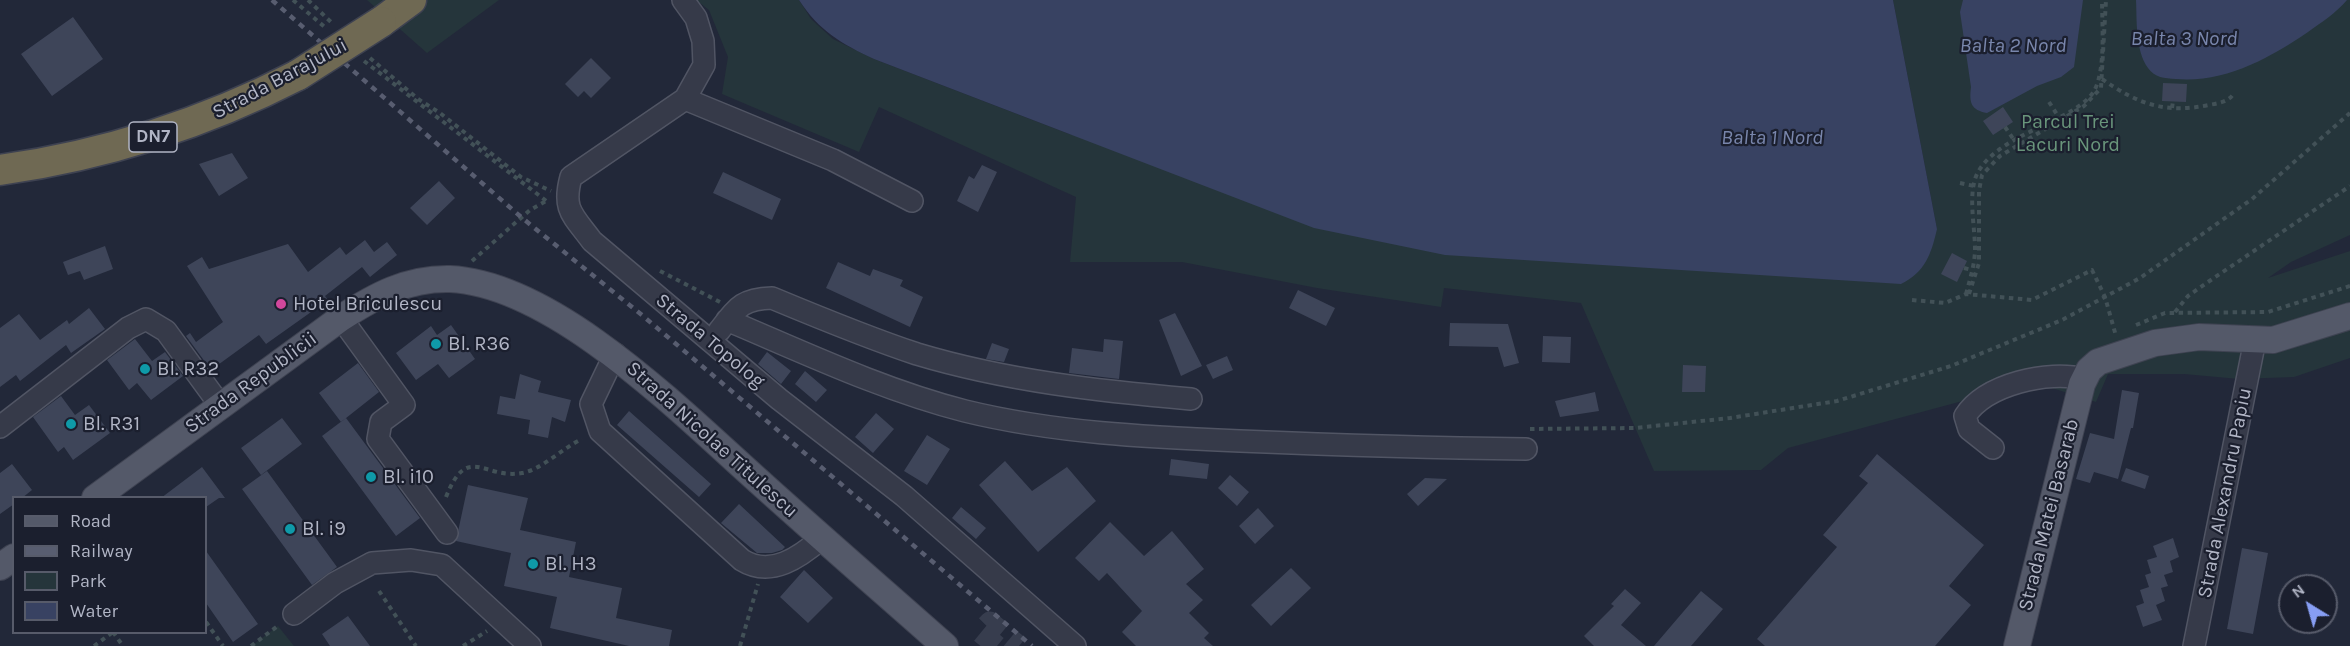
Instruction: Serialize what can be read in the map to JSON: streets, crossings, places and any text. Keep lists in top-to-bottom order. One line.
{"streets":{"highway":["Strada Barajului","DN7"],"main road":["Strada Republicii","Strada Nicolae Titulescu","Strada Matei Basarab"],"street":["Strada Topolog","Strada Alexandru Papiu"]},"crossings":[["Strada Republicii","Strada Nicolae Titulescu"]],"water":["Balta 3 Nord","Balta 2 Nord","Balta 1 Nord"],"parks":["Parcul Trei Lacuri Nord"],"places":["Hotel Briculescu","Bl. R36","Bl. R32","Bl. R31","Bl. i10","Bl. i9","Bl. H3"],"legend":["Road","Railway","Park","Water"],"north":"top left"}
